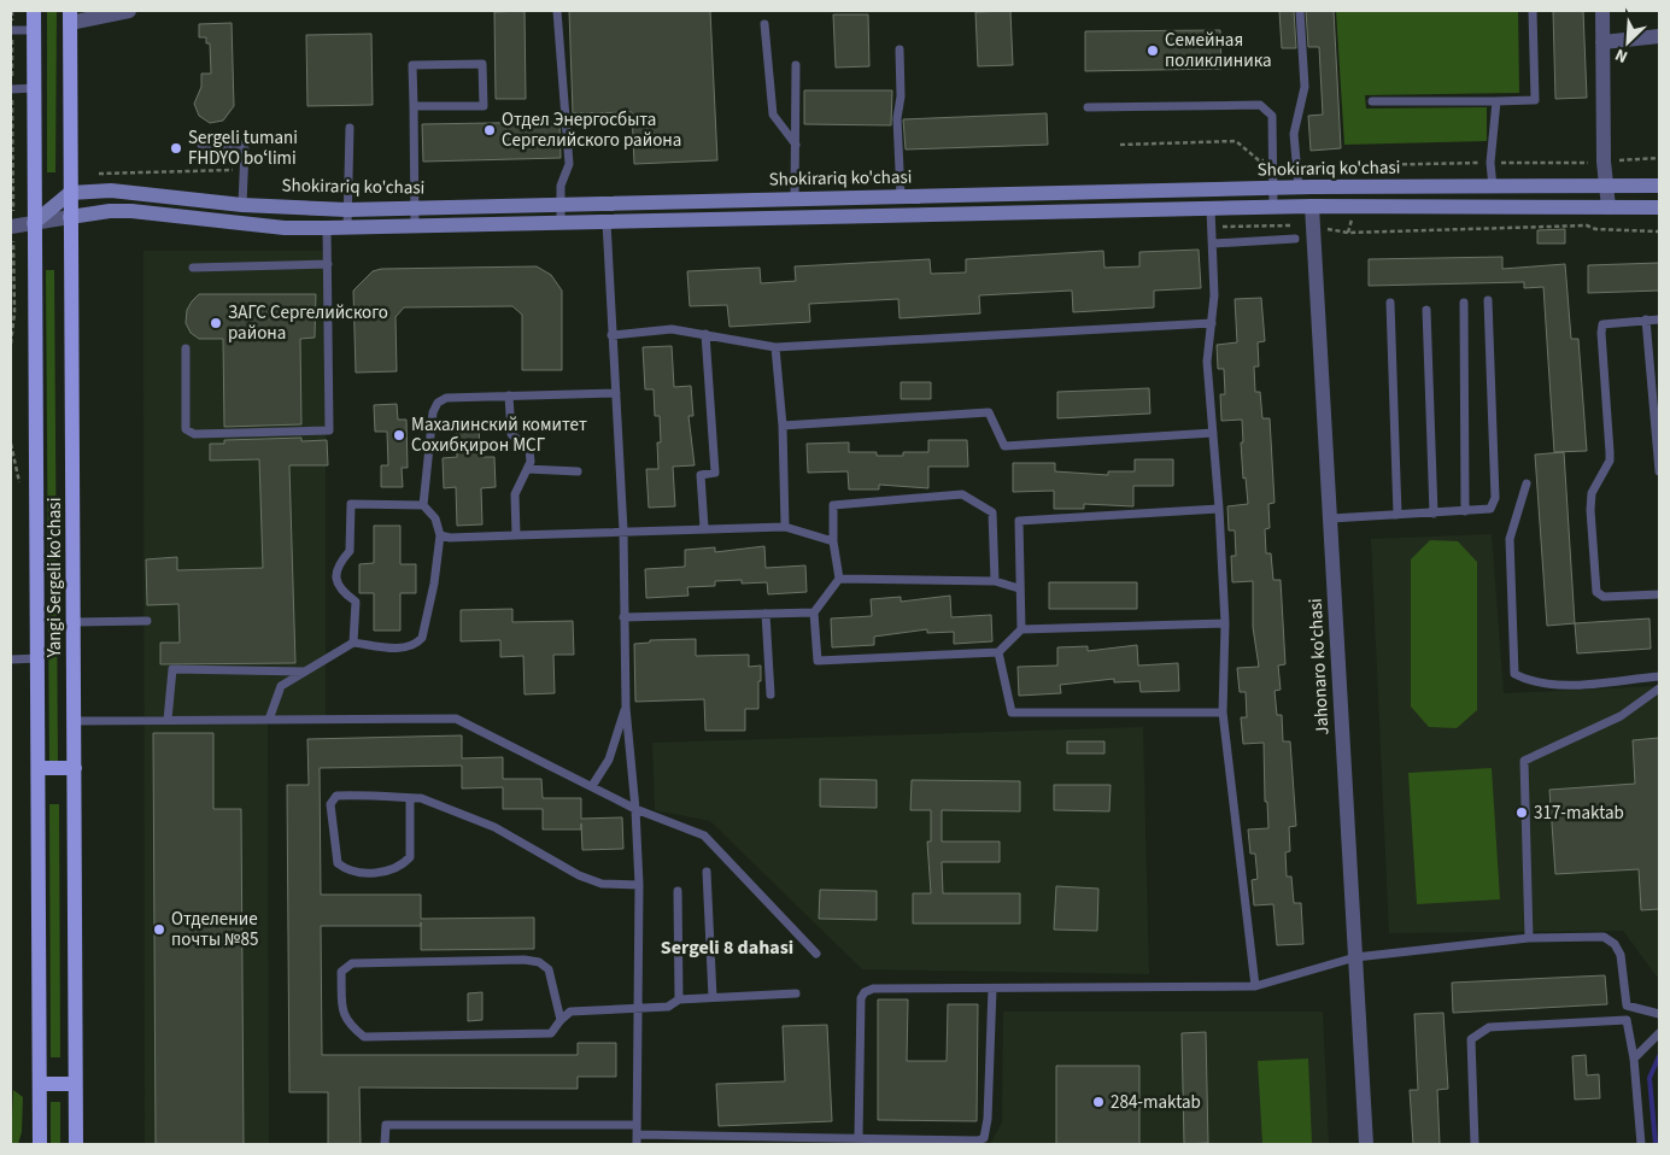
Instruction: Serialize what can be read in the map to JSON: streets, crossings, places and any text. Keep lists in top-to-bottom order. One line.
{"streets":{"main road":["Shokirariq ko'chasi","Yangi Sergeli ko'chasi"],"street":["Jahonaro ko'chasi"]},"crossings":[["Shokirariq ko'chasi","Yangi Sergeli ko'chasi"],["Shokirariq ko'chasi","Jahonaro ko'chasi"]],"districts":["Sergeli 8 dahasi"],"places":["Семейная поликлиника","Отдел Энергосбыта Сергелийского района","Sergeli tumani FHDYO boʻlimi","ЗАГС Сергелийского района","Махалинский комитет Сохибқирон МСГ","317-maktab","Отделение почты №85","284-maktab"],"north":"bottom left"}
